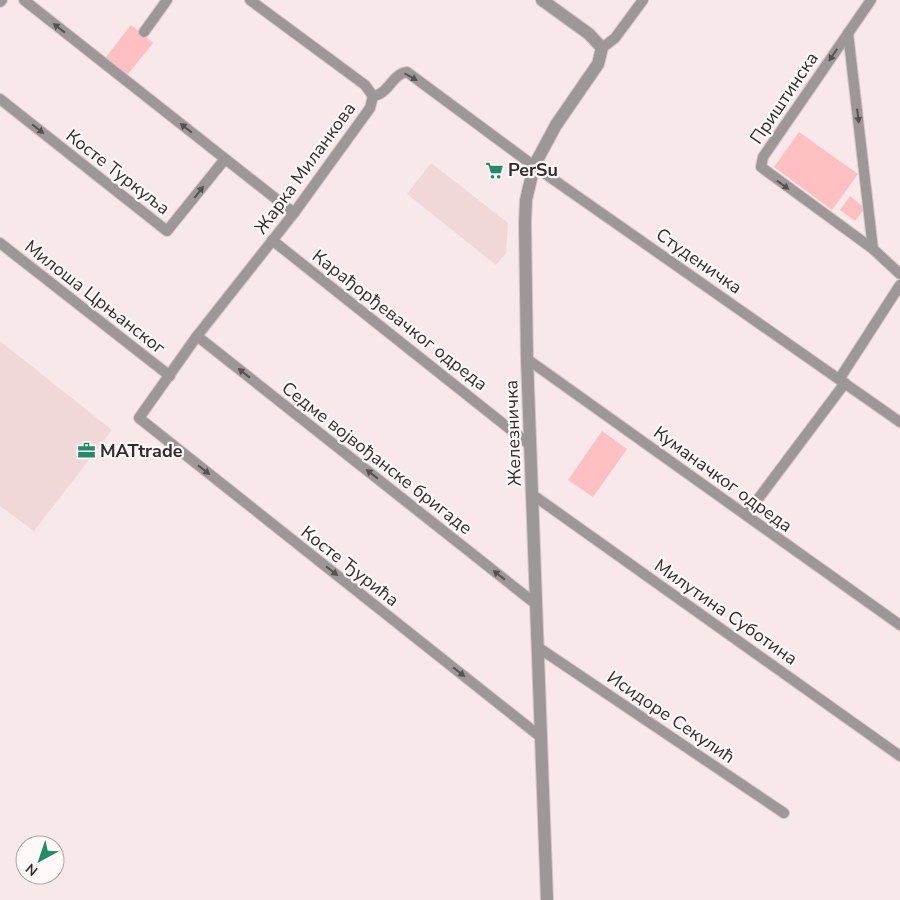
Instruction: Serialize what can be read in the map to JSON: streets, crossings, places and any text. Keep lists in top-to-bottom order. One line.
{"streets":{"street":["Приштинска","Жарка Миланкова","Косте Туркуља","Студеничка","Милоша Црњанског","Карађорђевачког одреда","Железничка","Седме војвођанске бригаде","Куманачког одреда","Косте Ђурића","Милутина Суботина","Исидоре Секулић"]},"crossings":[["Жарка Миланкова","Студеничка"],["Жарка Миланкова","Милоша Црњанског"],["Жарка Миланкова","Карађорђевачког одреда"],["Жарка Миланкова","Железничка"],["Жарка Миланкова","Седме војвођанске бригаде"],["Жарка Миланкова","Косте Ђурића"],["Студеничка","Железничка"],["Карађорђевачког одреда","Железничка"],["Железничка","Седме војвођанске бригаде"],["Железничка","Куманачког одреда"],["Железничка","Косте Ђурића"],["Железничка","Милутина Суботина"],["Железничка","Исидоре Секулић"]],"one_way":["Седме војвођанске бригаде","Косте Ђурића"],"places":{"supermarket":["PerSu"],"office":["MATtrade"]},"north":"bottom left"}
